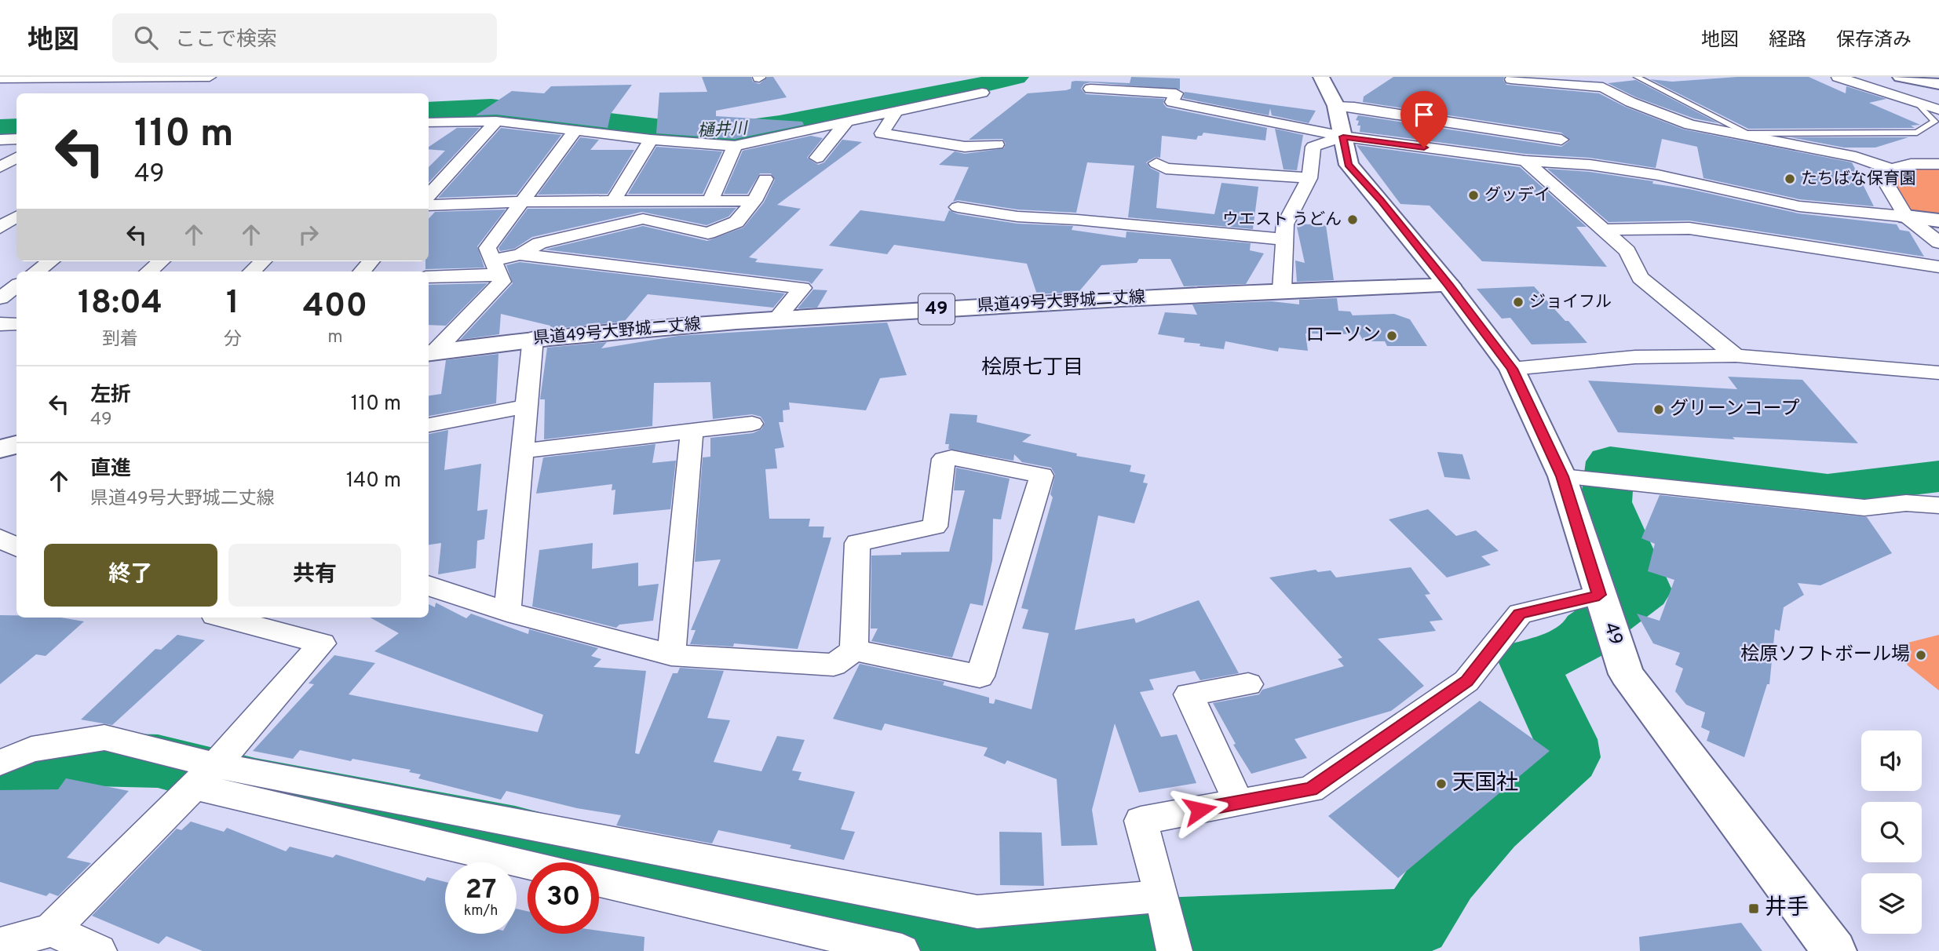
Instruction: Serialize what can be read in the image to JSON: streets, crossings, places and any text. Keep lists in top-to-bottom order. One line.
{"streets":{"main road":["県道49号大野城二丈線","49"]},"crossings":[["県道49号大野城二丈線","49"]],"districts":["桧原七丁目"],"water":["樋井川"],"places":{"other":["たちばな保育園","グッデイ","ウエスト うどん","ジョイフル","ローソン","グリーンコープ","桧原ソフトボール場","天国社"],"transit":["井手"]},"page":{"header":"地図","search":"ここで検索","nav":["地図","経路","保存済み"],"turn":["110 m","49"],"eta":["18:04","到着","1","分","400","m"],"list":[{"name":"左折","note":"49","value":"110 m"},{"name":"直進","note":"県道49号大野城二丈線","value":"140 m"}],"buttons":["終了","共有"],"speed":"27 km/h","limit":"30"}}
